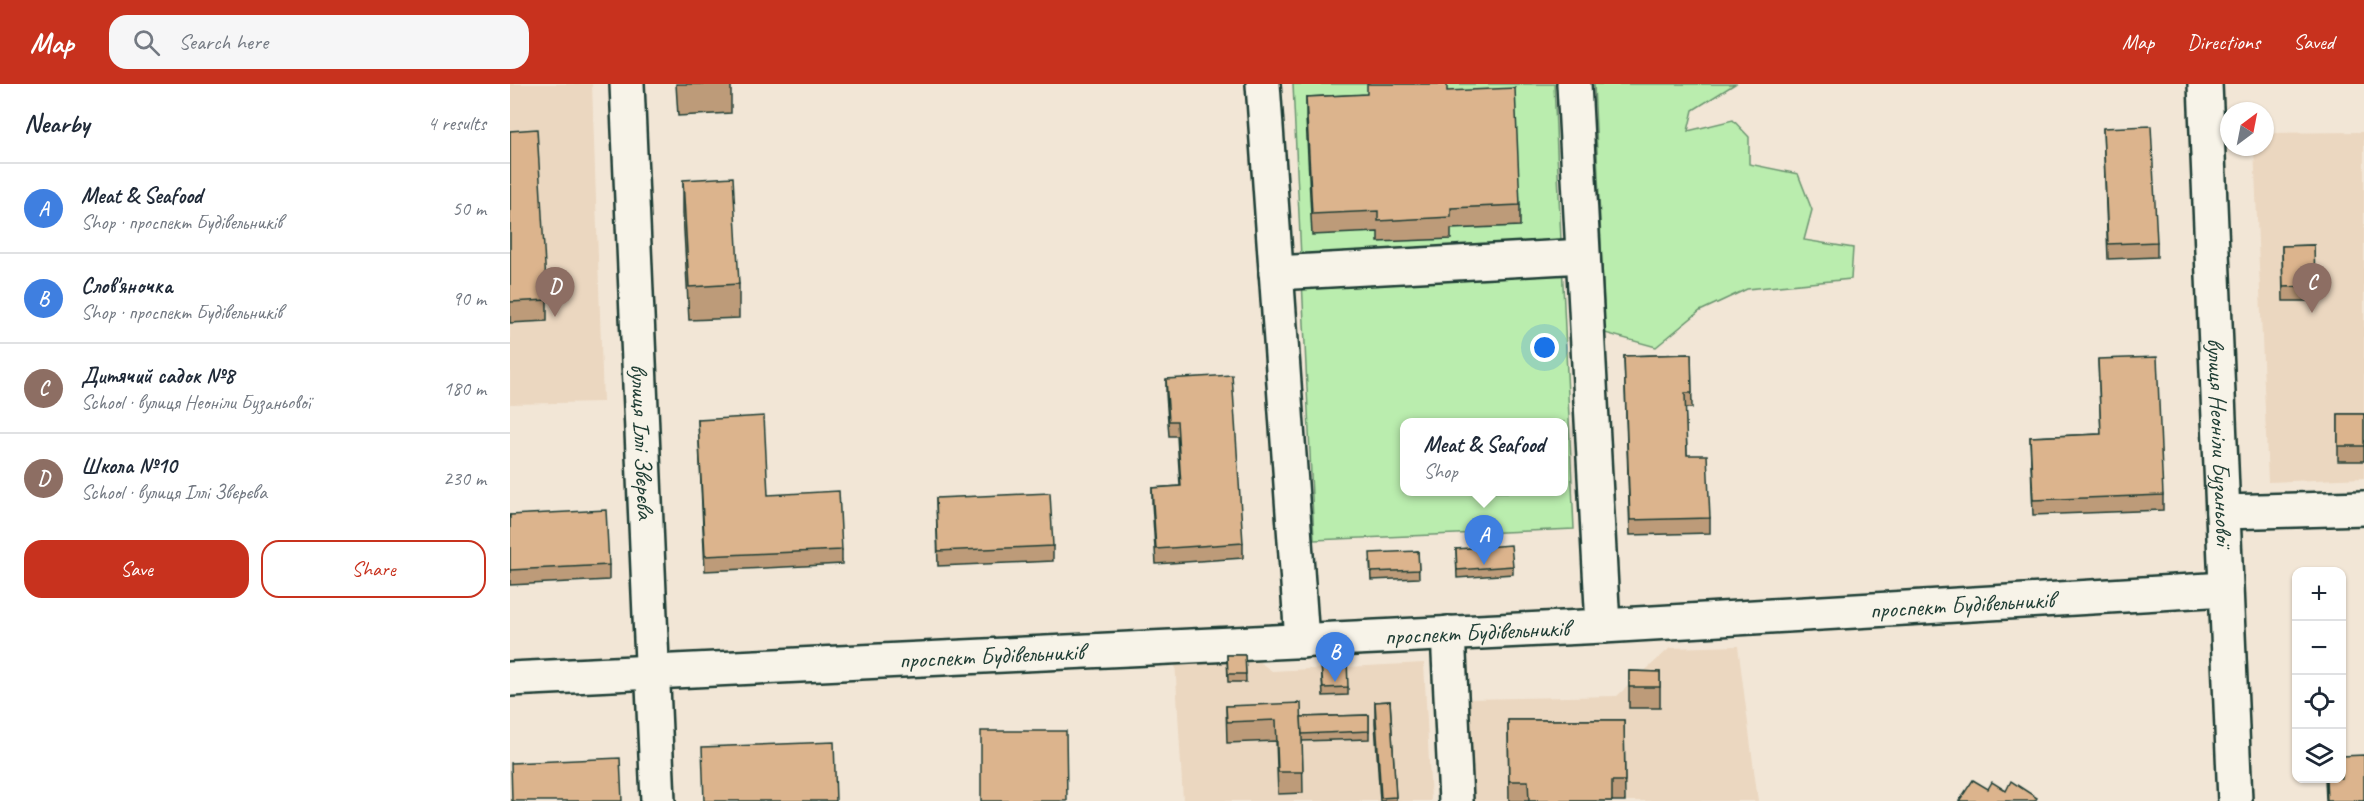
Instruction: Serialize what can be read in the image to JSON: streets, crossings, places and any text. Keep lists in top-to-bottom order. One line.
{"streets":{"street":["вулиця Іллі Звєрєва","вулиця Неоніли Бузаньової","проспект Будівельників"]},"crossings":[["вулиця Іллі Звєрєва","проспект Будівельників"],["вулиця Неоніли Бузаньової","проспект Будівельників"]],"north":"top right","page":{"header":"Map","search":"Search here","nav":["Map","Directions","Saved"],"heading":["Nearby","4 results"],"list":[{"mark":"A","name":"Meat & Seafood","note":"Shop · проспект Будівельників","value":"50 m"},{"mark":"B","name":"Слов'яночка","note":"Shop · проспект Будівельників","value":"90 m"},{"mark":"C","name":"Дитячий садок №8","note":"School · вулиця Неоніли Бузаньової","value":"180 m"},{"mark":"D","name":"Школа №10","note":"School · вулиця Іллі Звєрєва","value":"230 m"}],"pins":["C","D","A","B"],"popup":["Meat & Seafood","Shop"],"buttons":["Save","Share"],"map_buttons":["+","−"]}}
